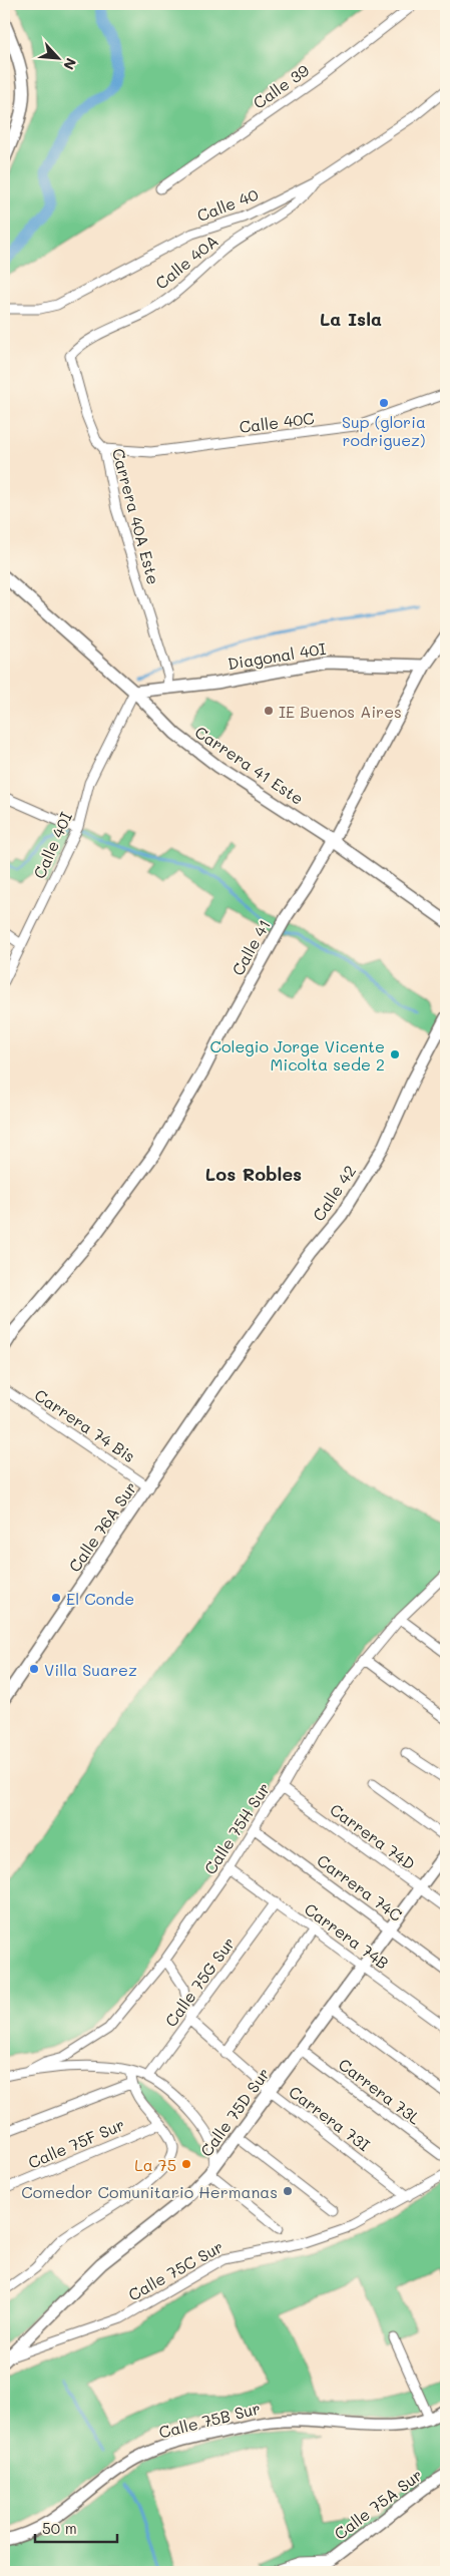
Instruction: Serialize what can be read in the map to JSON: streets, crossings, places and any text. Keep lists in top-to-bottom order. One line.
{"streets":{"street":["Calle 39","Calle 40","Calle 40A","Calle 40C","Carrera 40A Este","Diagonal 40I","Carrera 41 Este","Calle 40I","Calle 41","Calle 42","Carrera 74 Bis","Calle 76A Sur","Calle 75H Sur","Carrera 74D","Carrera 74C","Carrera 74B","Calle 75G Sur","Carrera 73L","Calle 75D Sur","Carrera 73I","Calle 75F Sur","Calle 75C Sur","Calle 75B Sur","Calle 75A Sur"]},"crossings":[["Calle 40","Calle 40A"],["Calle 40A","Carrera 40A Este"],["Calle 40C","Carrera 40A Este"],["Carrera 40A Este","Diagonal 40I"],["Diagonal 40I","Carrera 41 Este"],["Diagonal 40I","Calle 40I"],["Diagonal 40I","Calle 41"],["Carrera 41 Este","Calle 40I"],["Carrera 41 Este","Calle 41"],["Calle 42","Calle 76A Sur"],["Carrera 74 Bis","Calle 76A Sur"],["Calle 75H Sur","Carrera 74D"],["Calle 75H Sur","Carrera 74C"],["Calle 75H Sur","Carrera 74B"],["Carrera 74D","Calle 75D Sur"],["Carrera 74C","Calle 75D Sur"],["Carrera 74B","Calle 75G Sur"],["Carrera 74B","Calle 75D Sur"],["Calle 75G Sur","Carrera 73I"],["Carrera 73L","Calle 75D Sur"],["Calle 75D Sur","Carrera 73I"],["Calle 75D Sur","Calle 75C Sur"],["Carrera 73I","Calle 75C Sur"]],"districts":["La Isla","Los Robles"],"places":["Sup (gloria rodriguez)","IE Buenos Aires","Colegio Jorge Vicente Micolta sede 2","El Conde","Villa Suarez","La 75","Comedor Comunitario Hermanas"],"scale_bar":"50 m","north":"bottom right"}
